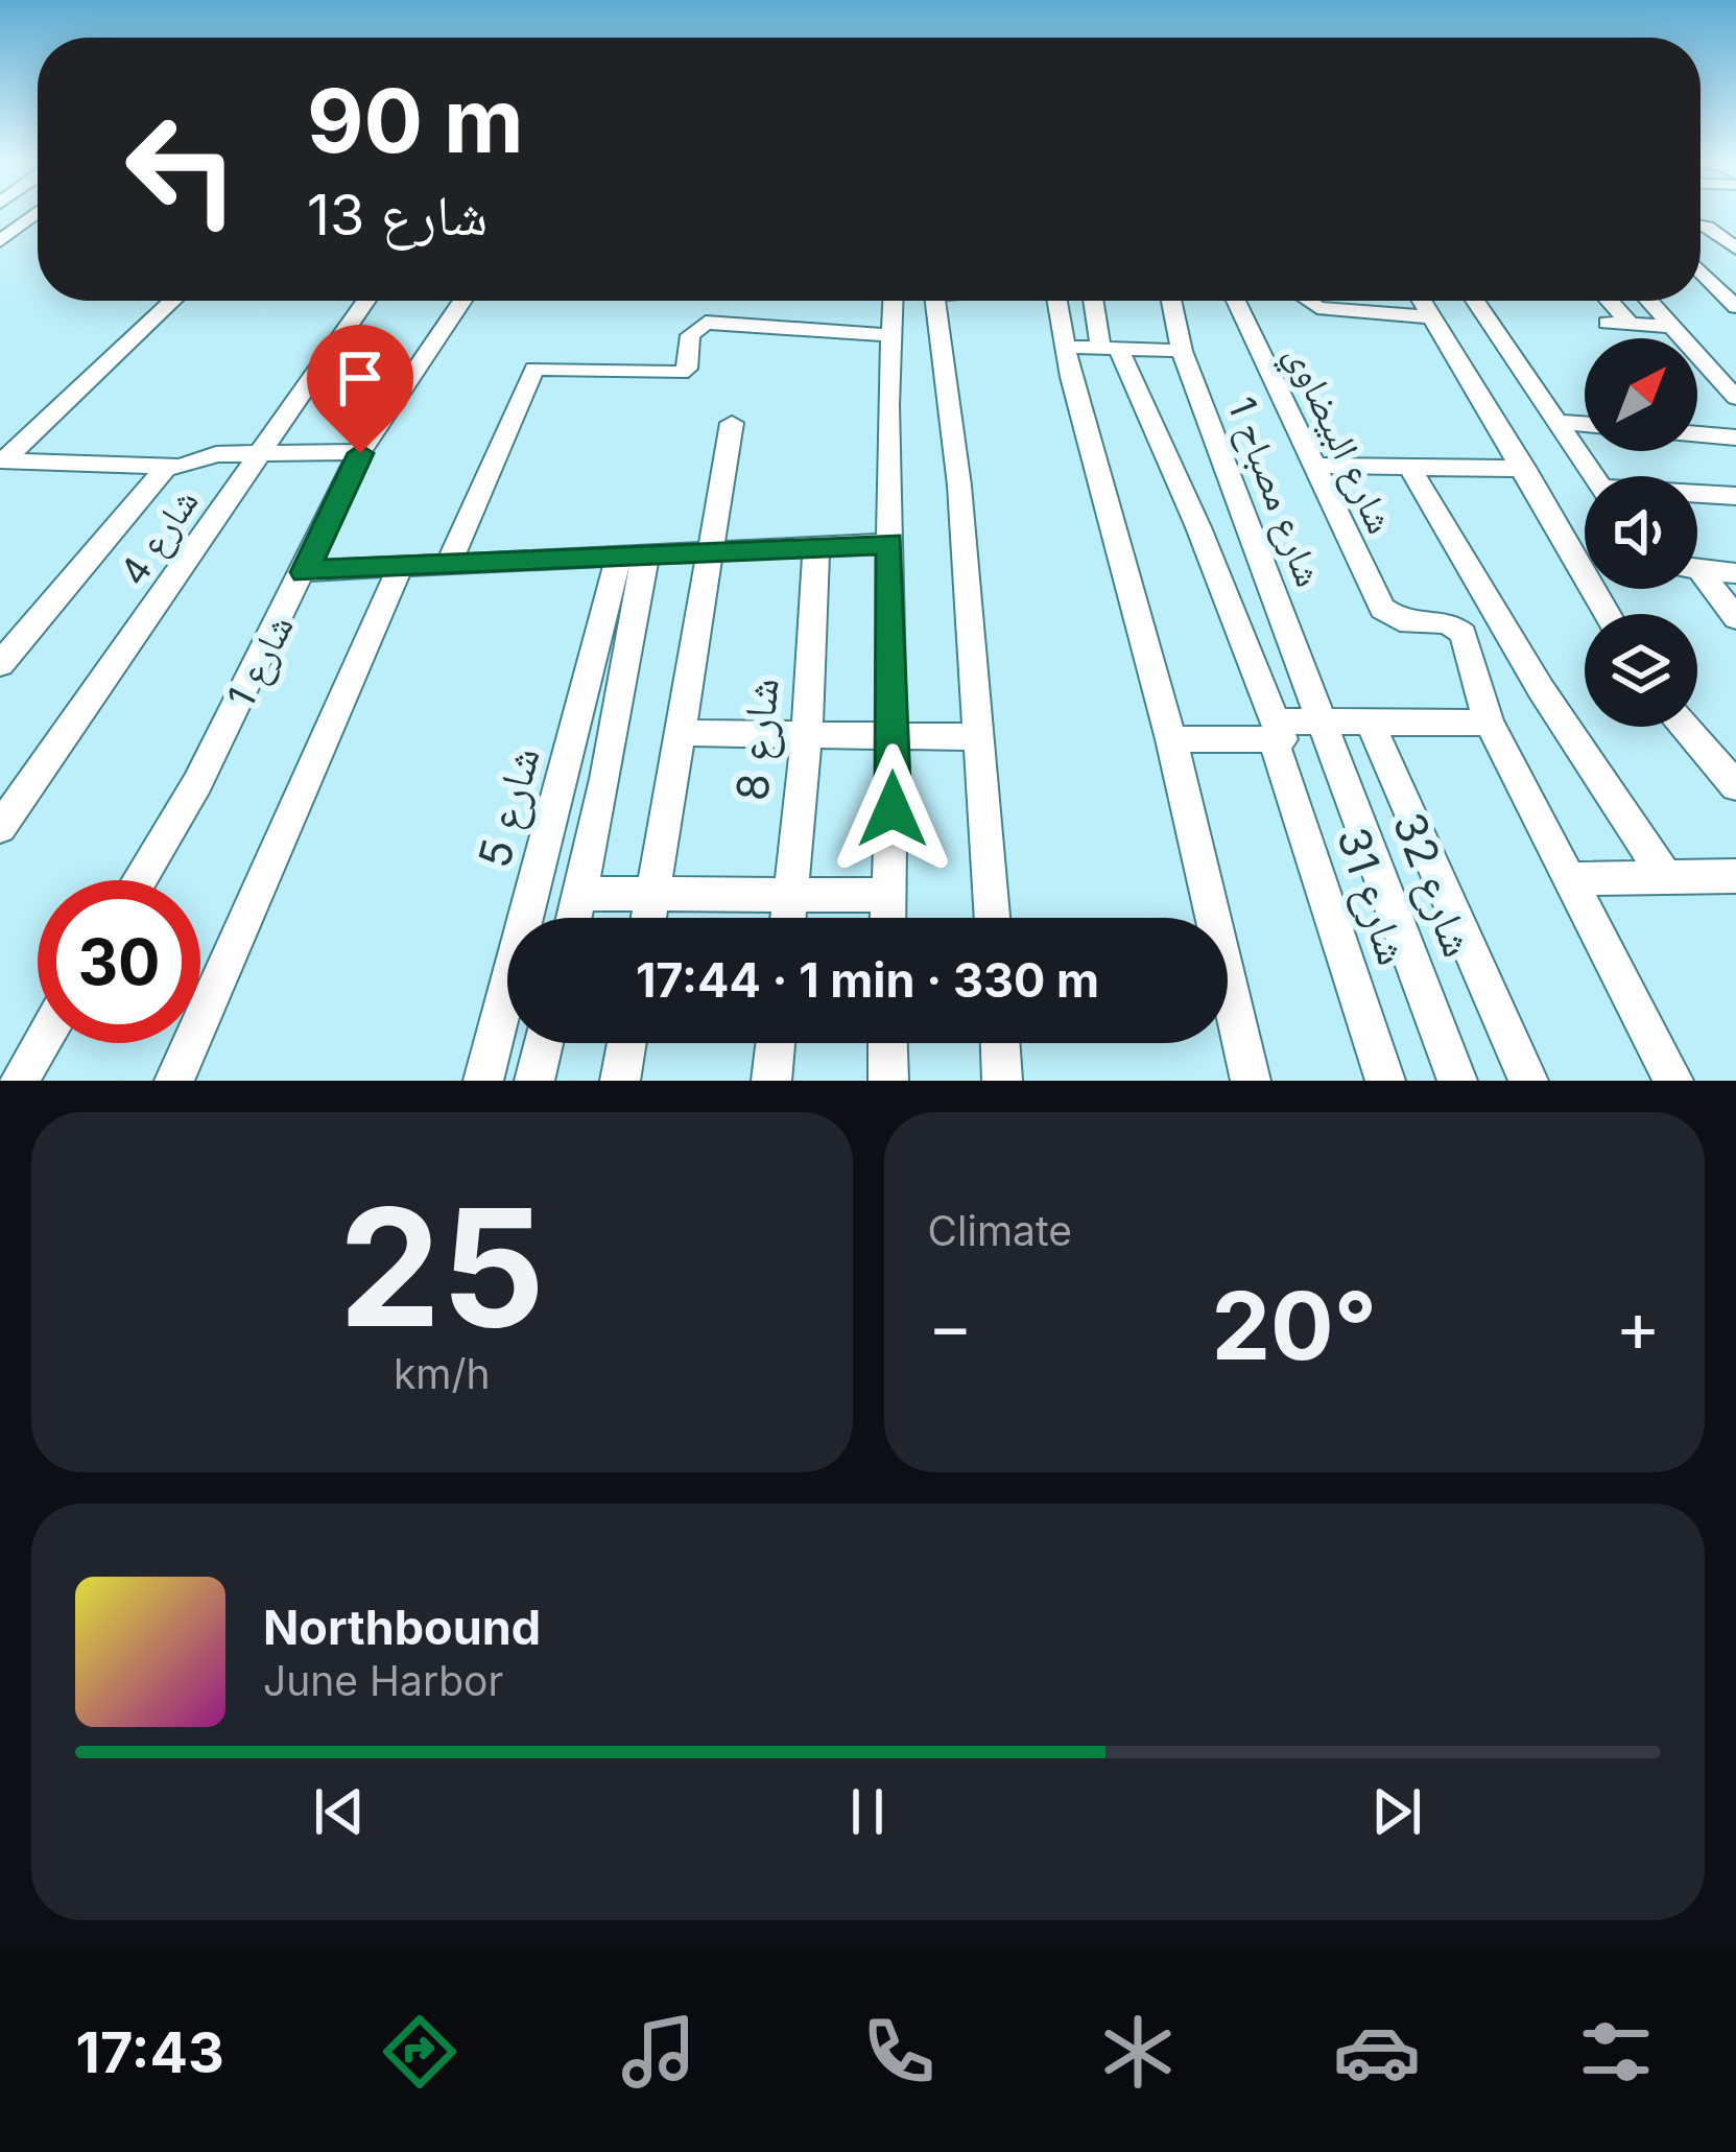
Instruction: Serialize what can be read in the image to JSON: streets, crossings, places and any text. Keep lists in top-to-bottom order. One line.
{"streets":{"street":["شارع البيضاوي","شارع مصباح 1","شارع 4","شارع 1","شارع 8","شارع 5","شارع 32","شارع 31"]},"crossings":[["شارع مصباح 1","شارع 32"]],"north":"top right","page":{"turn":["90 m","شارع 13"],"limit":"30","trip":"17:44 · 1 min · 330 m","tile":[["25","km/h"],"Climate"],"heat":["−","20°","+"],"song":["Northbound","June Harbor"],"tabs":"17:43"}}
